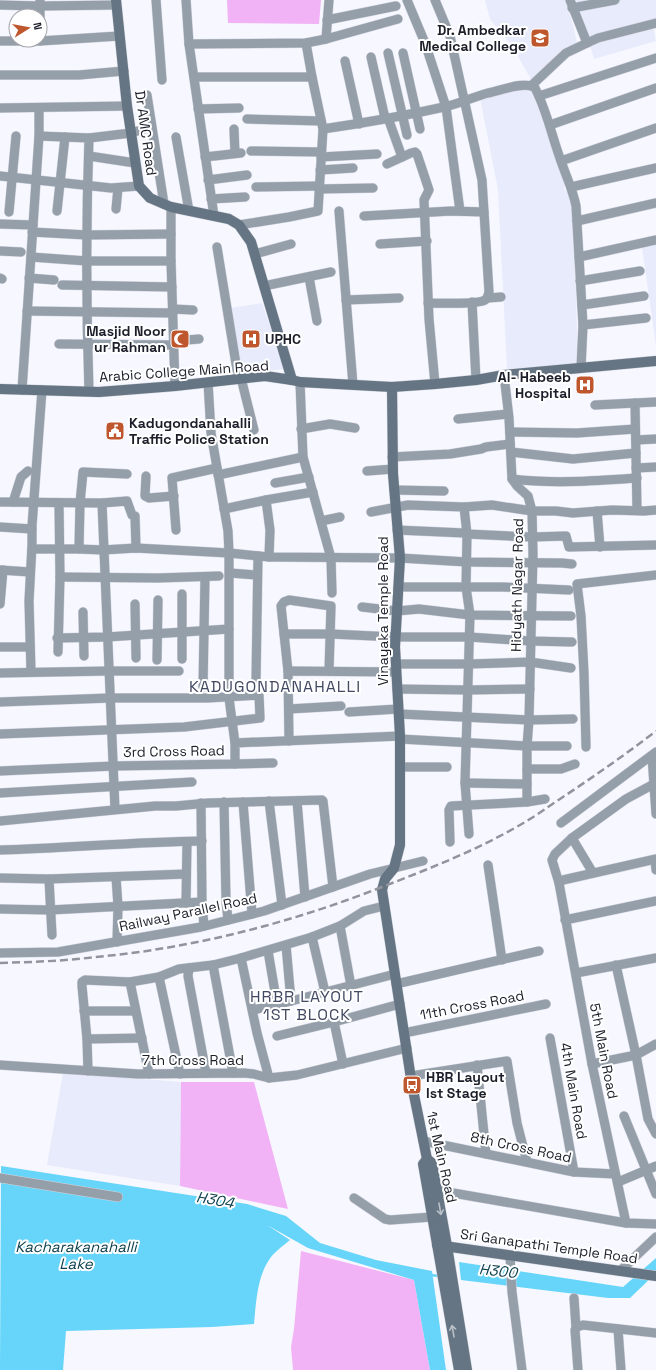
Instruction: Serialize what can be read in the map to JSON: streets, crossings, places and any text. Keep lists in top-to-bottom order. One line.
{"streets":{"street":["Dr AMC Road","Arabic College Main Road","Hidyath Nagar Road","Vinayaka Temple Road","3rd Cross Road","Railway Parallel Road","11th Cross Road","5th Main Road","7th Cross Road","4th Main Road","8th Cross Road","1st Main Road","Sri Ganapathi Temple Road"]},"crossings":[["Arabic College Main Road","Vinayaka Temple Road"],["Hidyath Nagar Road","3rd Cross Road"],["Vinayaka Temple Road","3rd Cross Road"],["Vinayaka Temple Road","Railway Parallel Road"],["Vinayaka Temple Road","1st Main Road"],["11th Cross Road","1st Main Road"],["5th Main Road","8th Cross Road"],["7th Cross Road","1st Main Road"],["4th Main Road","8th Cross Road"],["8th Cross Road","1st Main Road"],["1st Main Road","Sri Ganapathi Temple Road"]],"districts":["KADUGONDANAHALLI","HRBR LAYOUT 1ST BLOCK"],"water":["H304","Kacharakanahalli Lake","H300"],"places":{"school or university":["Dr. Ambedkar Medical College"],"mosque":["Masjid Noor ur Rahman"],"hospital":["UPHC","Al- Habeeb Hospital"],"public building":["Kadugondanahalli Traffic Police Station"],"bus stop":["HBR Layout Ist Stage"]},"north":"right"}
